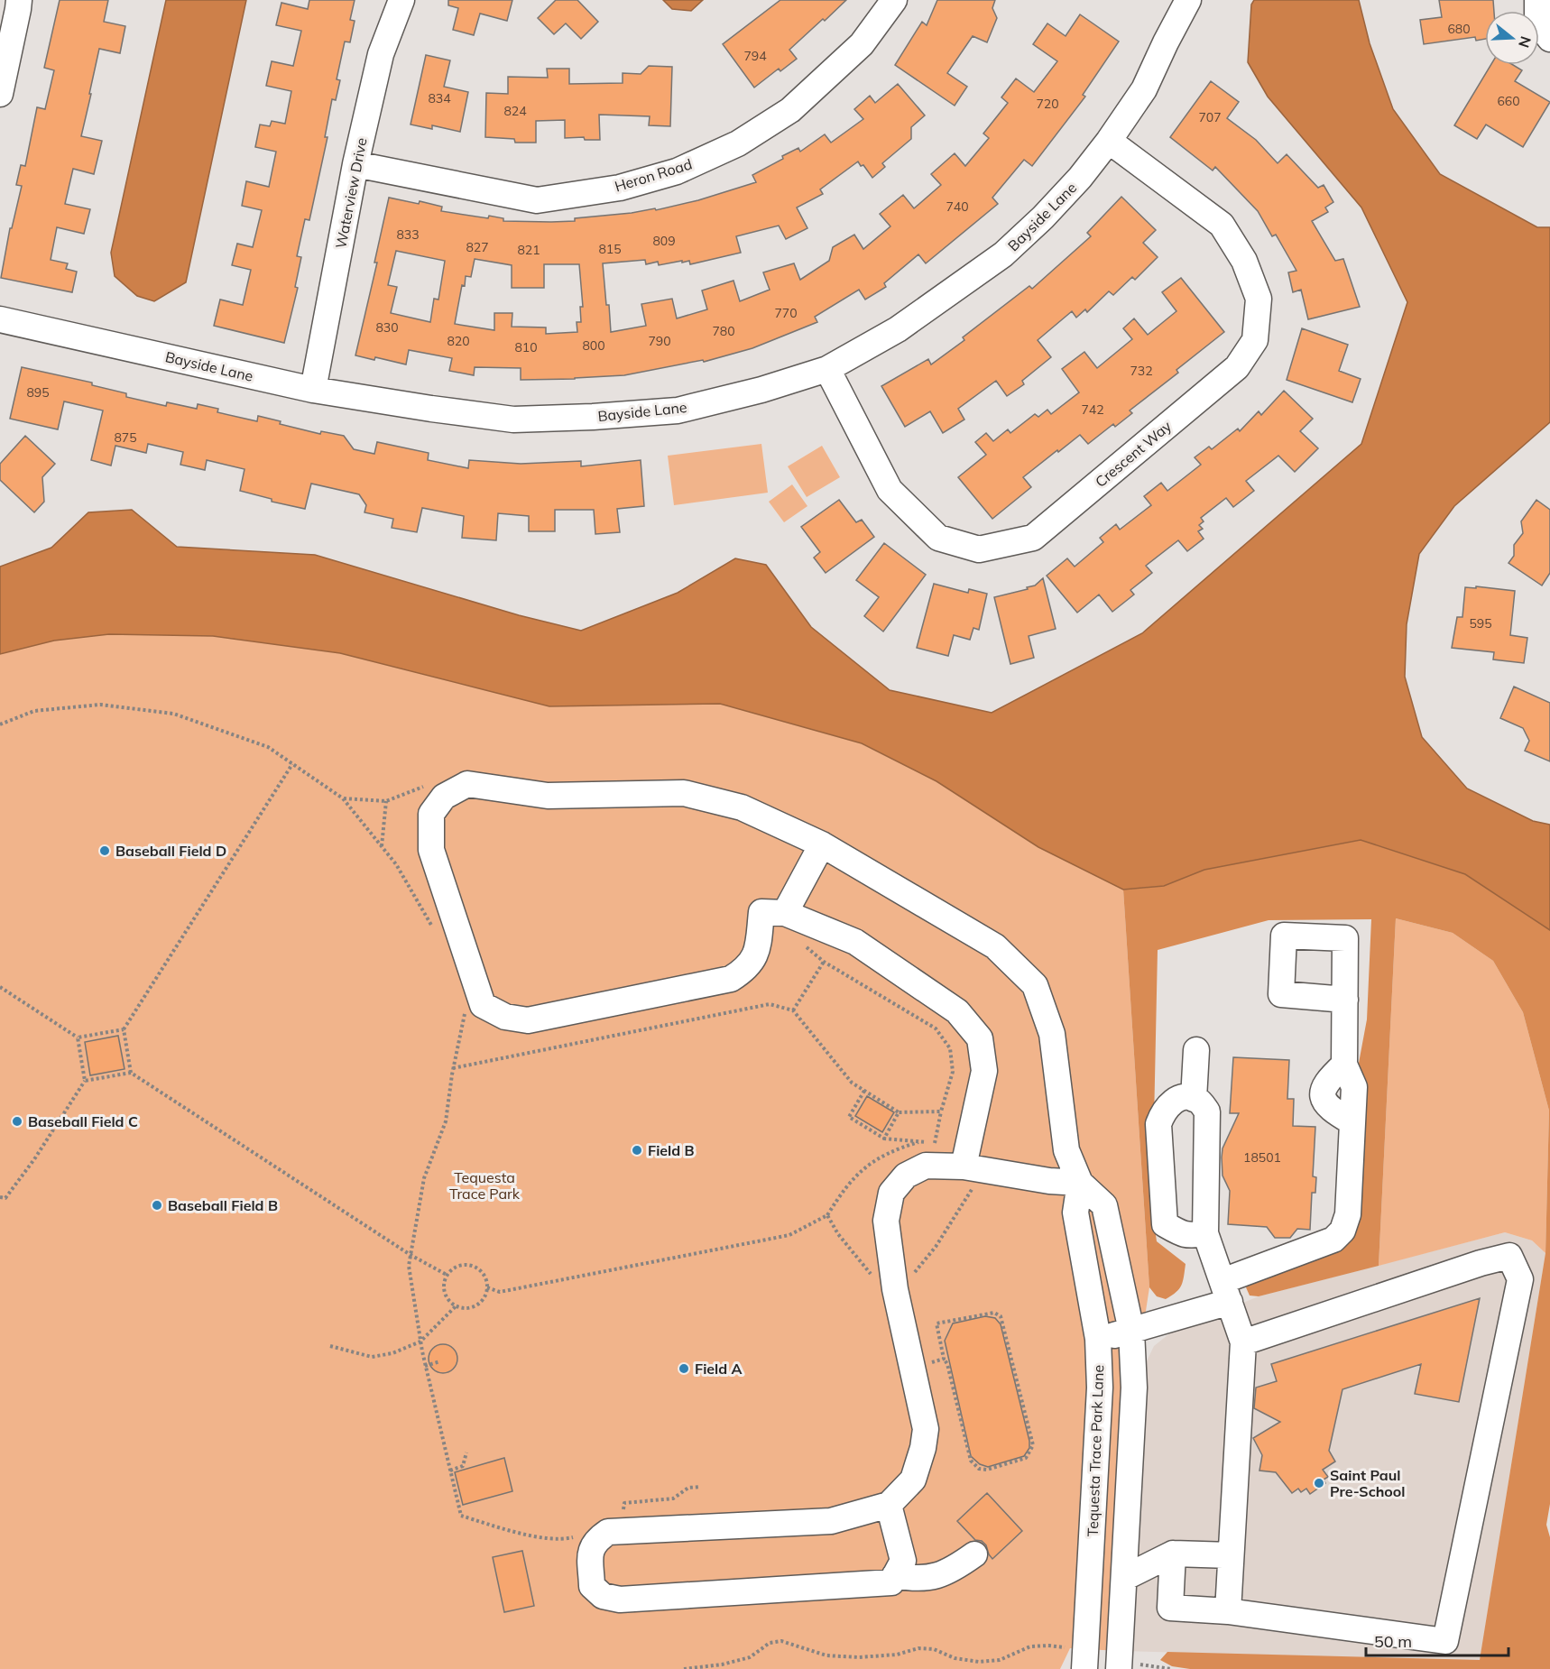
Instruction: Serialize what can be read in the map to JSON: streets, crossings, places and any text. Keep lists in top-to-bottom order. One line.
{"streets":{"street":["Heron Road","Waterview Drive","Bayside Lane","Crescent Way","Tequesta Trace Park Lane"]},"crossings":[["Heron Road","Waterview Drive"],["Waterview Drive","Bayside Lane"],["Bayside Lane","Crescent Way"]],"parks":["Tequesta Trace Park"],"places":["Baseball Field D","Baseball Field C","Field B","Baseball Field B","Field A","Saint Paul Pre-School"],"house_numbers":["680","794","834","660","720","824","707","740","833","809","827","815","821","770","830","780","820","790","800","810","732","895","742","875","595","18501"],"scale_bar":"50 m","north":"right"}
